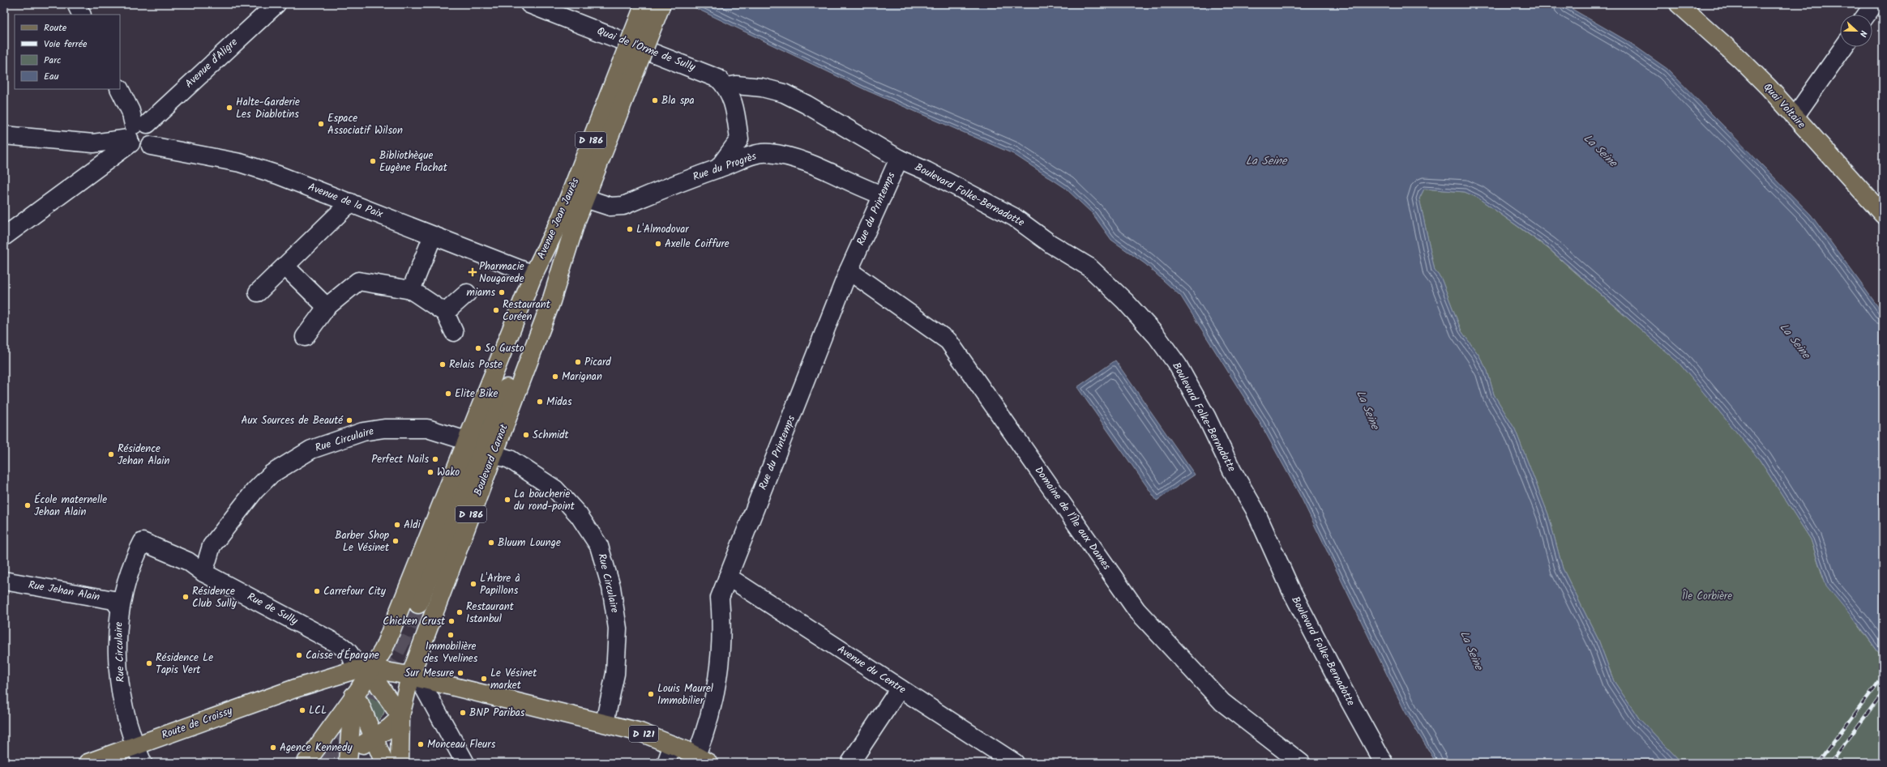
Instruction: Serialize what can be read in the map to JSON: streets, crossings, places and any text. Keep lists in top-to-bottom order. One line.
{"streets":{"main road":["Quai Voltaire","D 186","Avenue Jean Jaurès","Boulevard Carnot","Route de Croissy","D 121"],"street":["Quai de l'Orme de Sully","Avenue d'Aligre","Rue du Progrès","Boulevard Folke-Bernadotte","Avenue de la Paix","Rue du Printemps","Rue Circulaire","Domaine de l'Île aux Dames","Rue Jehan Alain","Rue de Sully","Avenue du Centre"]},"crossings":[["Quai de l'Orme de Sully","Boulevard Folke-Bernadotte"],["Avenue d'Aligre","Avenue de la Paix"],["D 186","Avenue Jean Jaurès"],["D 186","Rue Circulaire"],["D 186","Boulevard Carnot"],["D 186","Route de Croissy"],["D 186","D 121"],["Rue du Progrès","Rue du Printemps"],["Rue du Progrès","Avenue Jean Jaurès"],["Boulevard Folke-Bernadotte","Rue du Printemps"],["Avenue de la Paix","Avenue Jean Jaurès"],["Rue du Printemps","Domaine de l'Île aux Dames"],["Rue du Printemps","Avenue du Centre"],["Rue du Printemps","D 121"],["Avenue Jean Jaurès","Rue Circulaire"],["Avenue Jean Jaurès","Boulevard Carnot"],["Rue Circulaire","Boulevard Carnot"],["Rue Circulaire","Rue Jehan Alain"],["Rue Circulaire","Rue de Sully"],["Rue Circulaire","Route de Croissy"],["Rue Circulaire","D 121"],["Boulevard Carnot","Route de Croissy"],["Boulevard Carnot","D 121"],["Rue de Sully","Route de Croissy"],["Route de Croissy","D 121"]],"water":["La Seine"],"parks":["Île Corbière"],"places":{"other":["Bla spa","Halte-Garderie Les Diablotins","Espace Associatif Wilson","Bibliothèque Eugène Flachat","L'Almodovar","Axelle Coiffure","miams","Restaurant Coréen","So Gusto","Picard","Relais Poste","Marignan","Elite Bike","Midas","Aux Sources de Beauté","Schmidt","Résidence Jehan Alain","Perfect Nails","Wako","La boucherie du rond-point","École maternelle Jehan Alain","Aldi","Barber Shop Le Vésinet","Bluum Lounge","L'Arbre à Papillons","Carrefour City","Résidence Club Sully","Restaurant Istanbul","Chicken Crust","Immobilière des Yvelines","Caisse d'Épargne","Résidence Le Tapis Vert","Sur Mesure","Le Vésinet market","Louis Maurel Immobilier","LCL","BNP Paribas","Monceau Fleurs","Agence Kennedy"],"health":["Pharmacie Nougarede"]},"legend":["Route","Voie ferrée","Parc","Eau"],"north":"right"}
